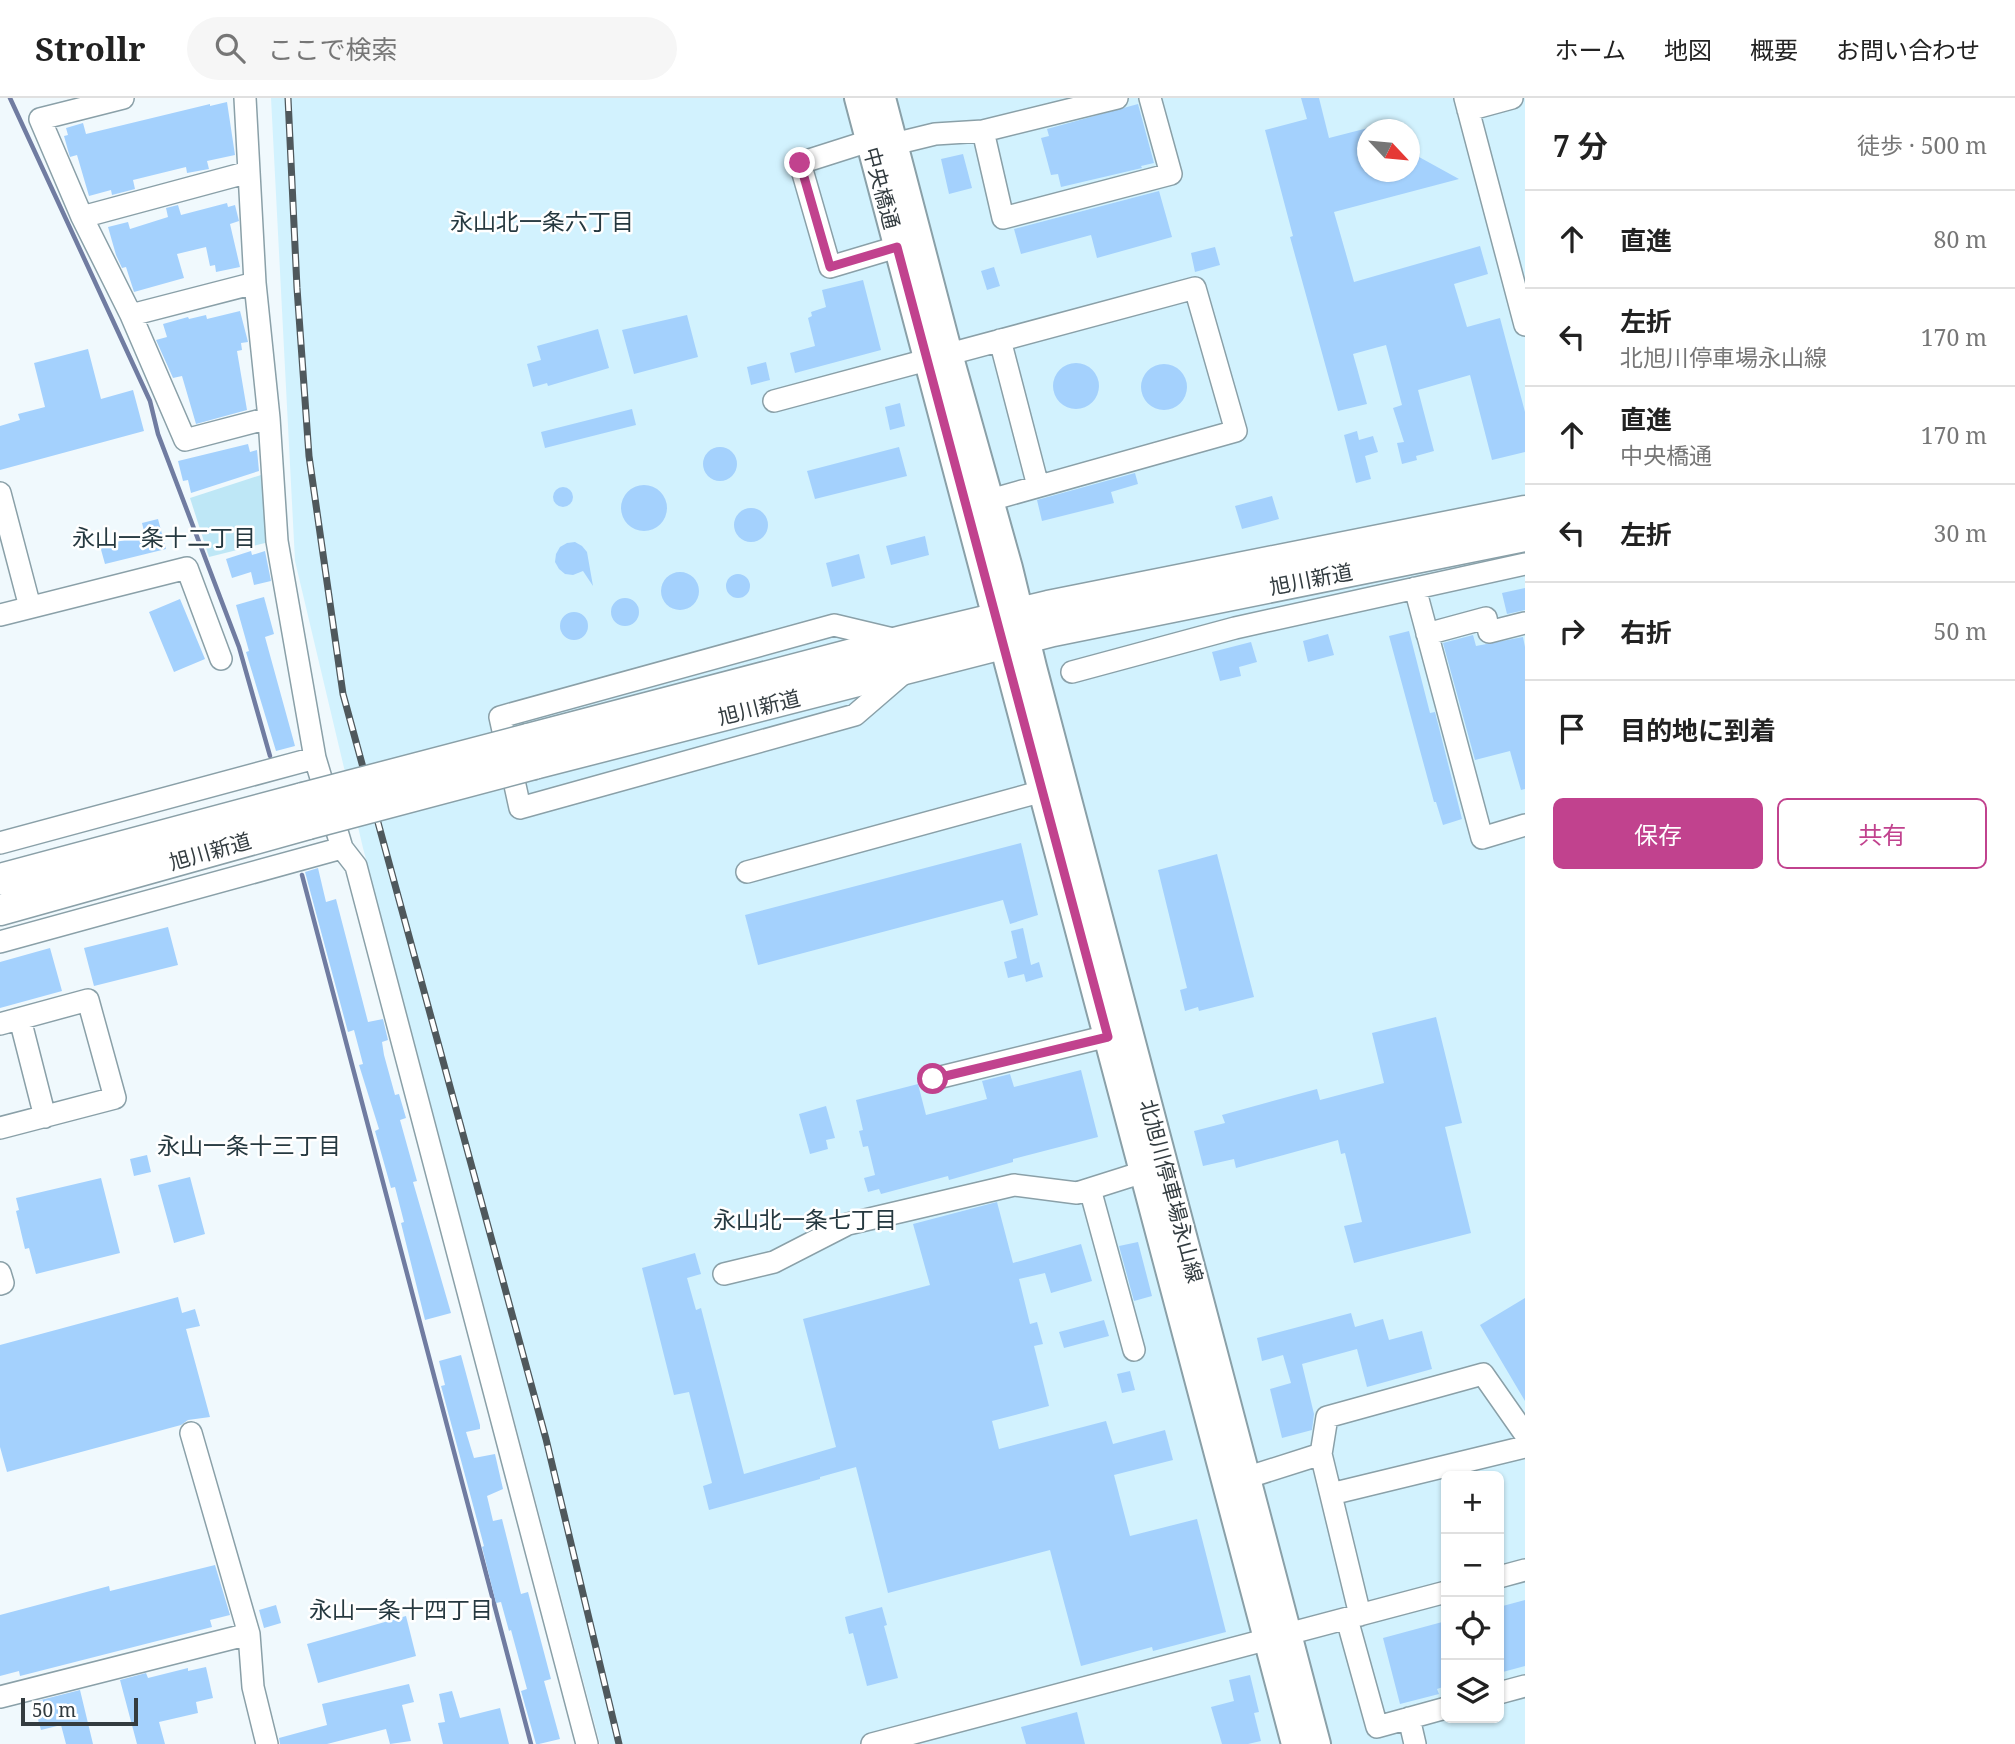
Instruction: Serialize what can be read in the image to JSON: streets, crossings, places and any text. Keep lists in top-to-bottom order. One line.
{"streets":{"highway":["旭川新道"],"main road":["中央橋通","北旭川停車場永山線"]},"crossings":[["中央橋通","旭川新道"],["中央橋通","北旭川停車場永山線"],["旭川新道","北旭川停車場永山線"]],"districts":["永山北一条六丁目","永山一条十二丁目","永山一条十三丁目","永山北一条七丁目","永山一条十四丁目"],"scale_bar":"50 m","north":"bottom right","page":{"header":"Strollr","search":"ここで検索","nav":["ホーム","地図","概要","お問い合わせ"],"heading":["7 分","徒歩 · 500 m"],"list":[["直進","80 m"],["左折","北旭川停車場永山線","170 m"],["直進","中央橋通","170 m"],["左折","30 m"],["右折","50 m"],"目的地に到着"],"buttons":["保存","共有"],"map_buttons":["+","−"],"scale":"50 m"}}
